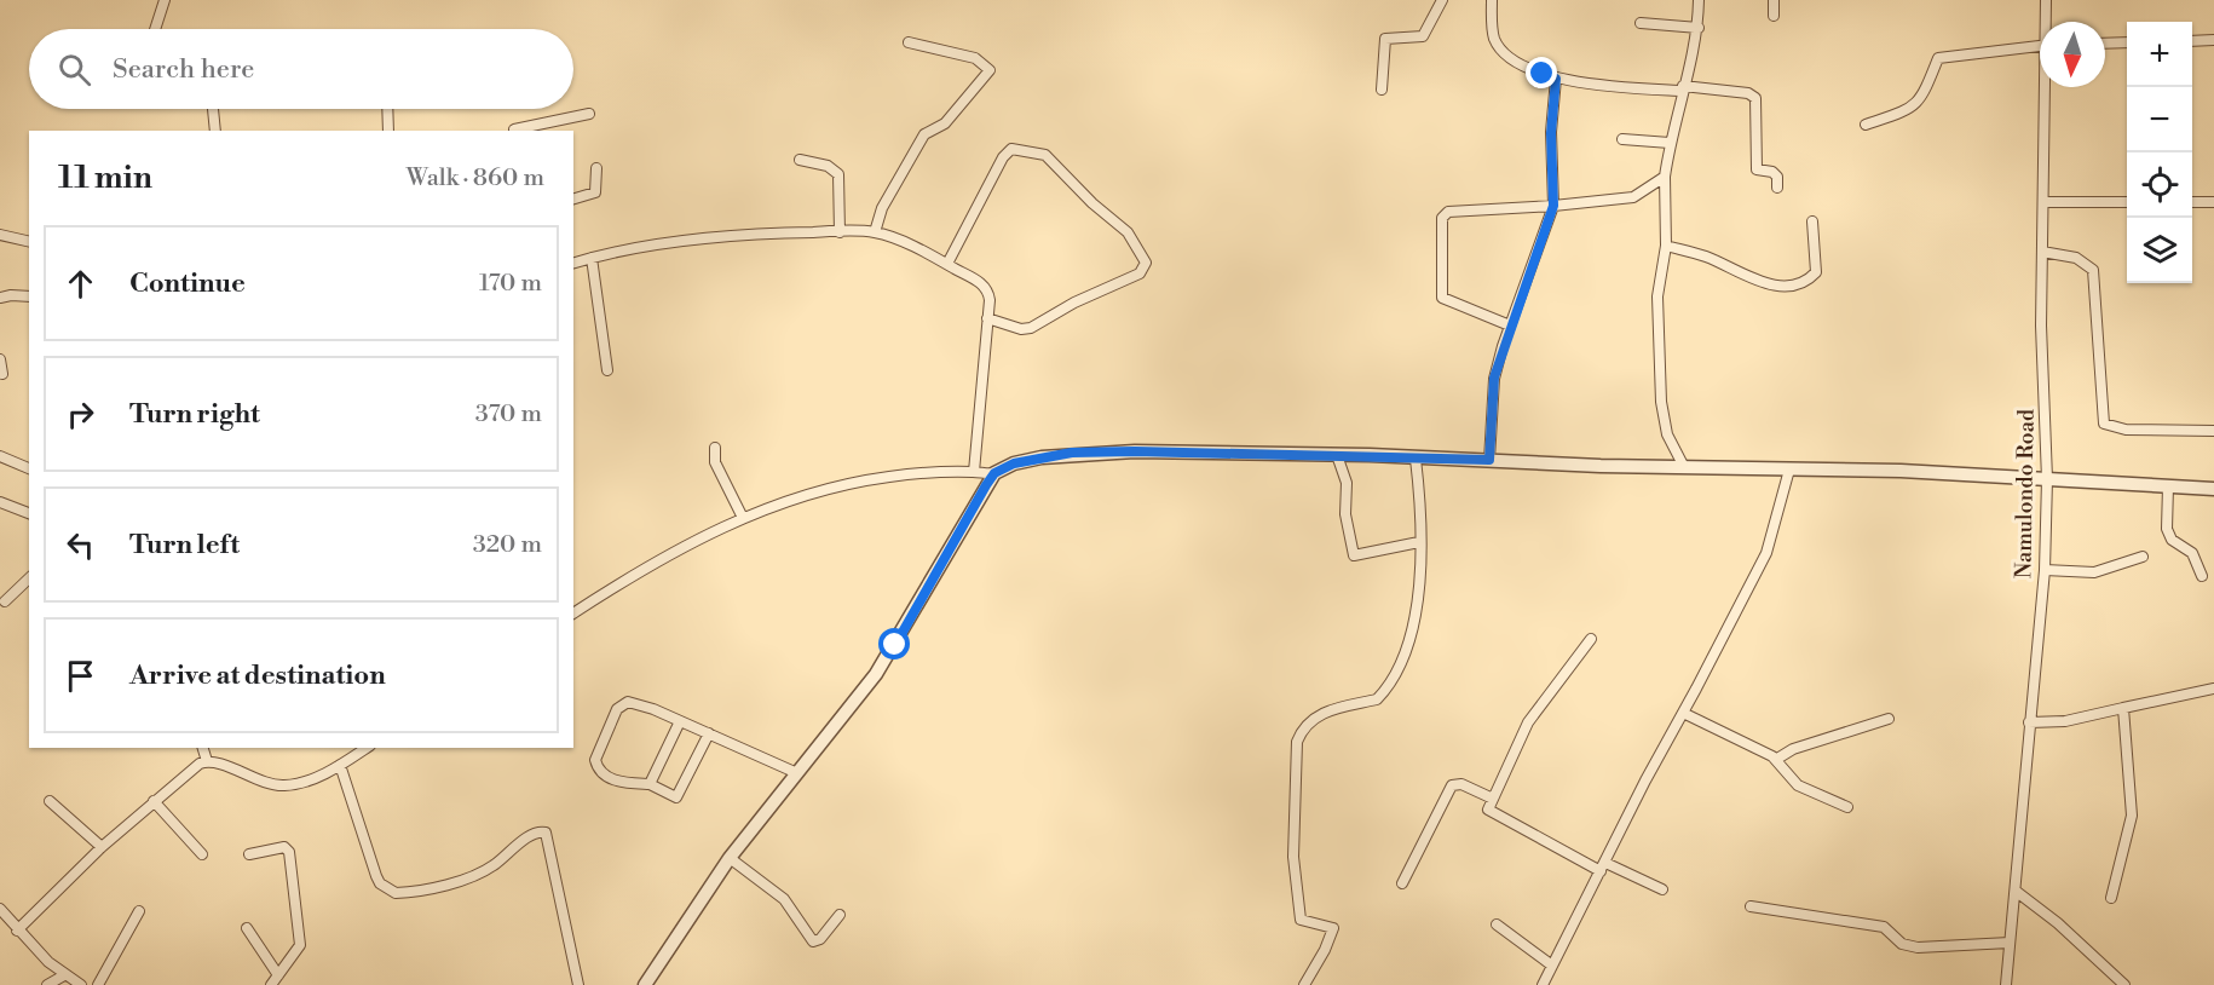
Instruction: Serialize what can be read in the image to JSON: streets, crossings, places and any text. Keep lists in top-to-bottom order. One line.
{"streets":{"street":["Namulondo Road"]},"north":"bottom","page":{"map_buttons":["+","−"],"search":"Search here","heading":["11 min","Walk · 860 m"],"list":[["Continue","170 m"],["Turn right","370 m"],["Turn left","320 m"],"Arrive at destination"]}}
